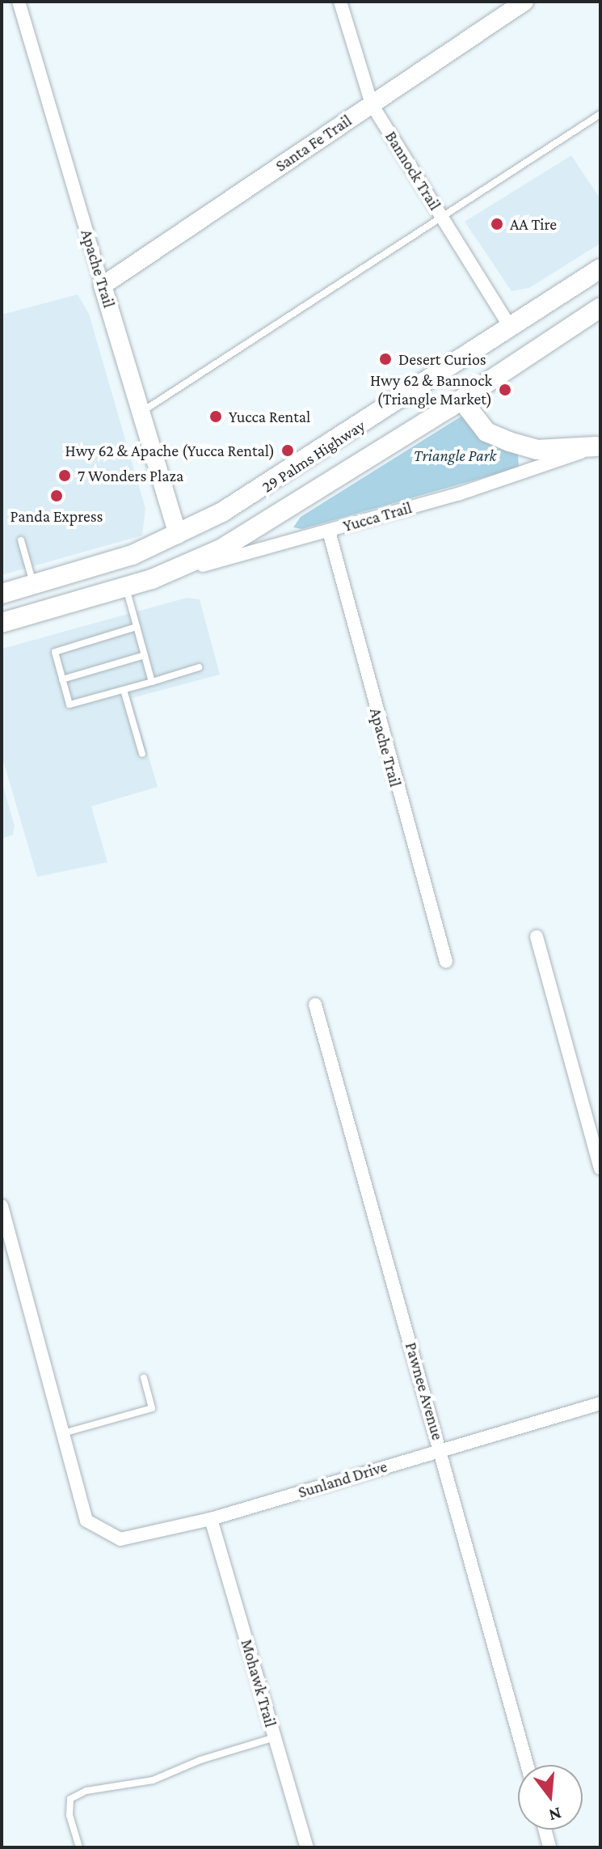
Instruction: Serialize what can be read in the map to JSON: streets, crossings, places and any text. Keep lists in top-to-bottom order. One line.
{"streets":{"main road":["29 Palms Highway"],"street":["Santa Fe Trail","Bannock Trail","Apache Trail","Yucca Trail","Pawnee Avenue","Sunland Drive","Mohawk Trail"]},"crossings":[["Santa Fe Trail","Bannock Trail"],["Santa Fe Trail","Apache Trail"],["Bannock Trail","29 Palms Highway"],["Apache Trail","29 Palms Highway"],["Apache Trail","Yucca Trail"],["29 Palms Highway","Yucca Trail"],["Pawnee Avenue","Sunland Drive"],["Sunland Drive","Mohawk Trail"]],"parks":["Triangle Park"],"places":["AA Tire","Desert Curios","Hwy 62 & Bannock (Triangle Market)","Yucca Rental","Hwy 62 & Apache (Yucca Rental)","7 Wonders Plaza","Panda Express"],"north":"bottom"}
